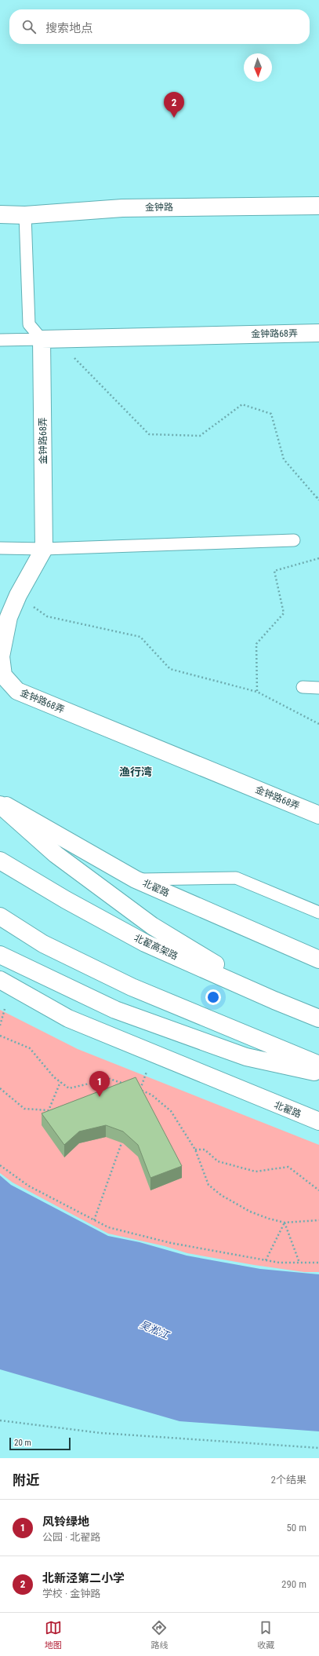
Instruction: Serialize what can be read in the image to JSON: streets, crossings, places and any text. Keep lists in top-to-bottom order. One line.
{"streets":{"main road":["金钟路","金钟路68弄","北翟路","北翟高架路"]},"districts":["渔行湾"],"water":["吴淞江"],"scale_bar":"20 m","north":"bottom","page":{"search":"搜索地点","pins":["2","1"],"scale":"20 m","heading":["附近","2个结果"],"list":[{"mark":"1","name":"风铃绿地","note":"公园 · 北翟路","value":"50 m"},{"mark":"2","name":"北新泾第二小学","note":"学校 · 金钟路","value":"290 m"}],"nav":["地图","路线","收藏"]}}
